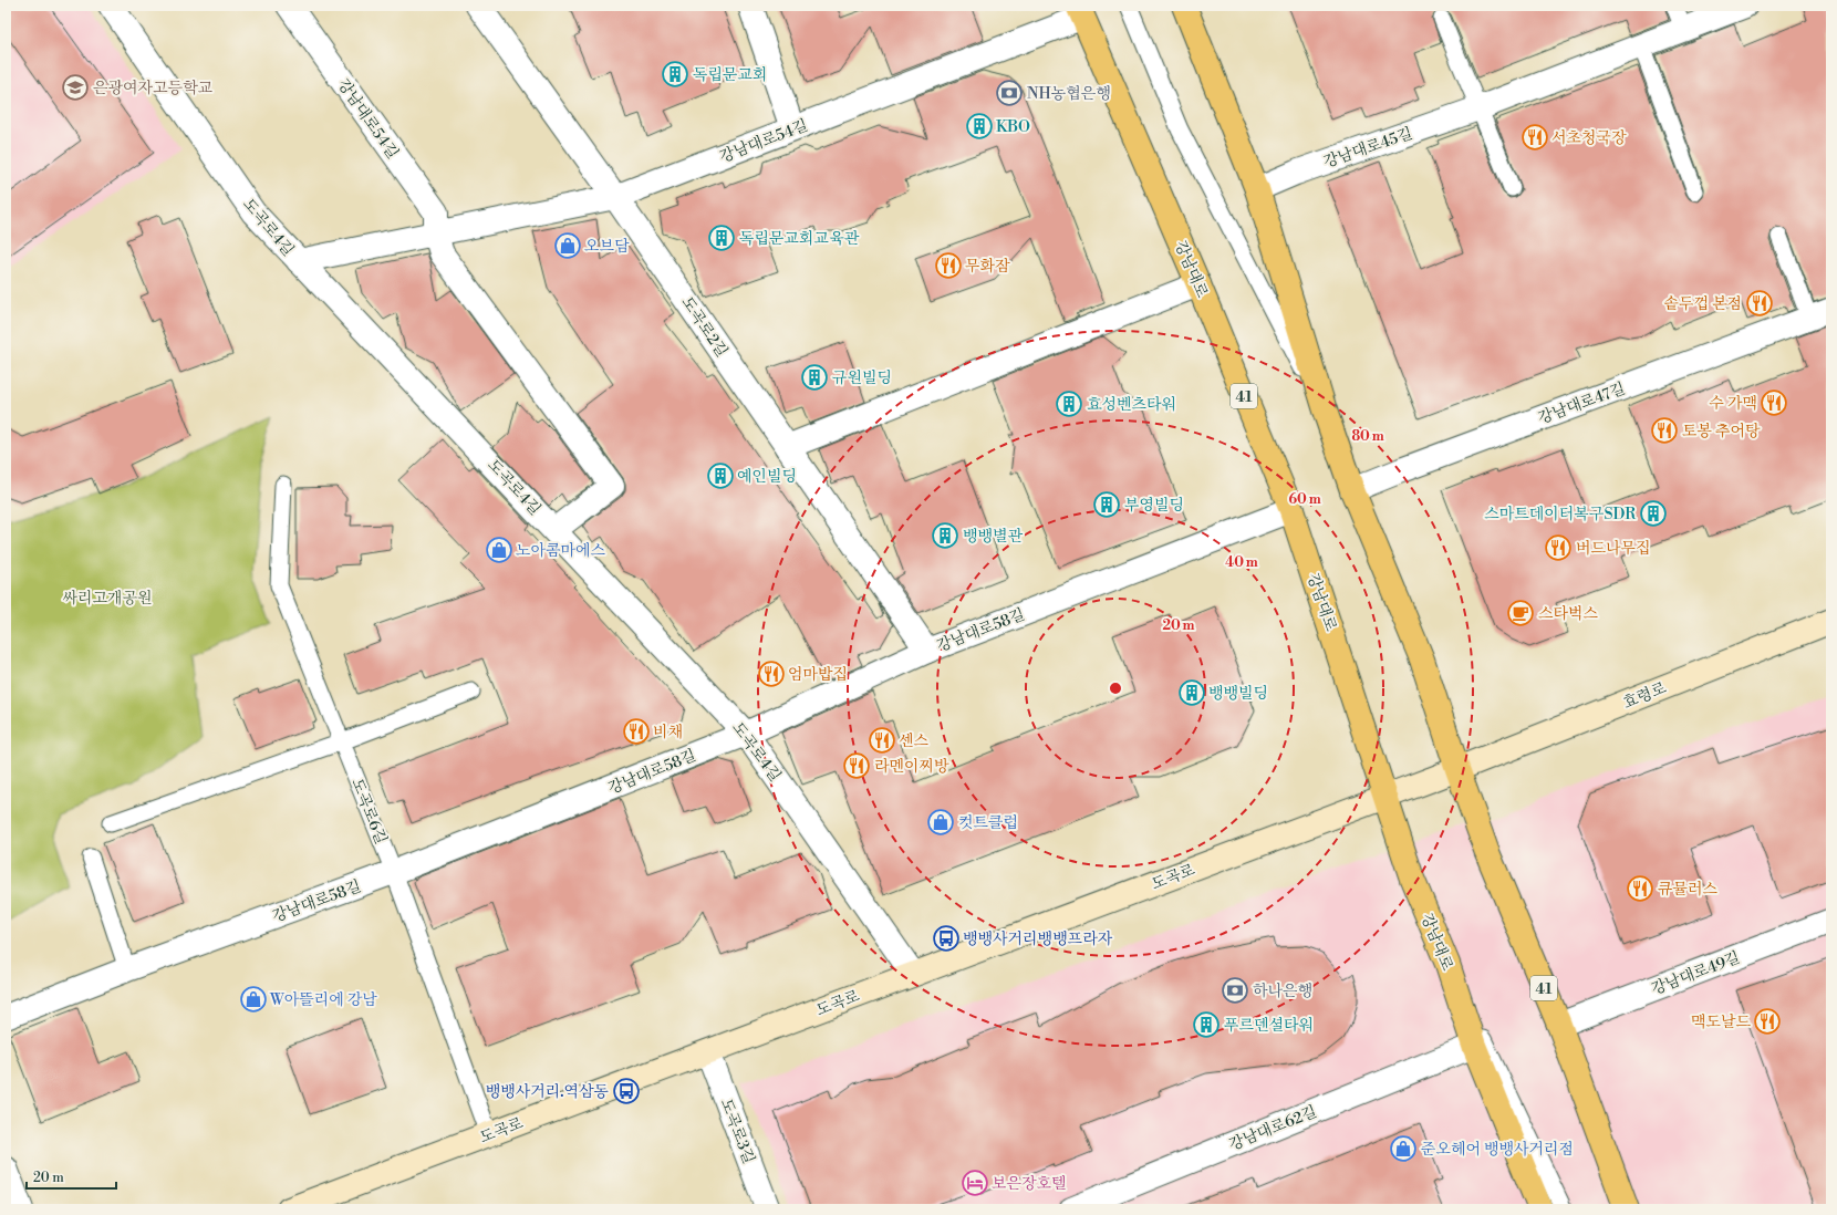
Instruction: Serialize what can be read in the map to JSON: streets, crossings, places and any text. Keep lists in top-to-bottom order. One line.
{"streets":{"main road":["강남대로","41","효령로","도곡로"],"street":["강남대로54길","강남대로45길","도곡로4길","도곡로2길","강남대로47길","강남대로58길","강남대로49길","강남대로62길","도곡로3길"],"lane":["도곡로6길"]},"crossings":[["강남대로54길","도곡로4길"],["강남대로54길","강남대로"],["강남대로54길","도곡로2길"],["강남대로45길","41"],["도곡로4길","강남대로58길"],["도곡로4길","도곡로"],["강남대로","강남대로58길"],["강남대로","효령로"],["강남대로","도곡로"],["강남대로","강남대로62길"],["도곡로2길","강남대로58길"],["41","강남대로47길"],["41","효령로"],["41","강남대로49길"],["강남대로58길","도곡로6길"],["효령로","도곡로"],["도곡로6길","도곡로"],["도곡로","도곡로3길"]],"parks":["싸리고개공원"],"places":{"building":["독립문교회","KBO","독립문교회교육관","규원빌딩","효성벤츠타워","예인빌딩","부영빌딩","스마트데이터복구SDR","뱅뱅별관","뱅뱅빌딩","푸르덴셜타워"],"school or university":["은광여자고등학교"],"bank":["NH농협은행","하나은행"],"restaurant":["서초청국장","무화잠","솥두껍 본점","수 가맥","토봉 추어탕","버드나무집","엄마밥집","비채","센스","라멘이찌방","큐뮬러스","맥도날드"],"shop":["오브담","노아콤마에스","컷트클럽","W아뜰리에 강남","준오헤어 뱅뱅사거리점"],"cafe":["스타벅스"],"bus stop":["뱅뱅사거리뱅뱅프라자","뱅뱅사거리.역삼동"],"hotel":["보은장호텔"]},"scale_bar":"20 m","rings":["80 m","60 m","40 m","20 m"]}
